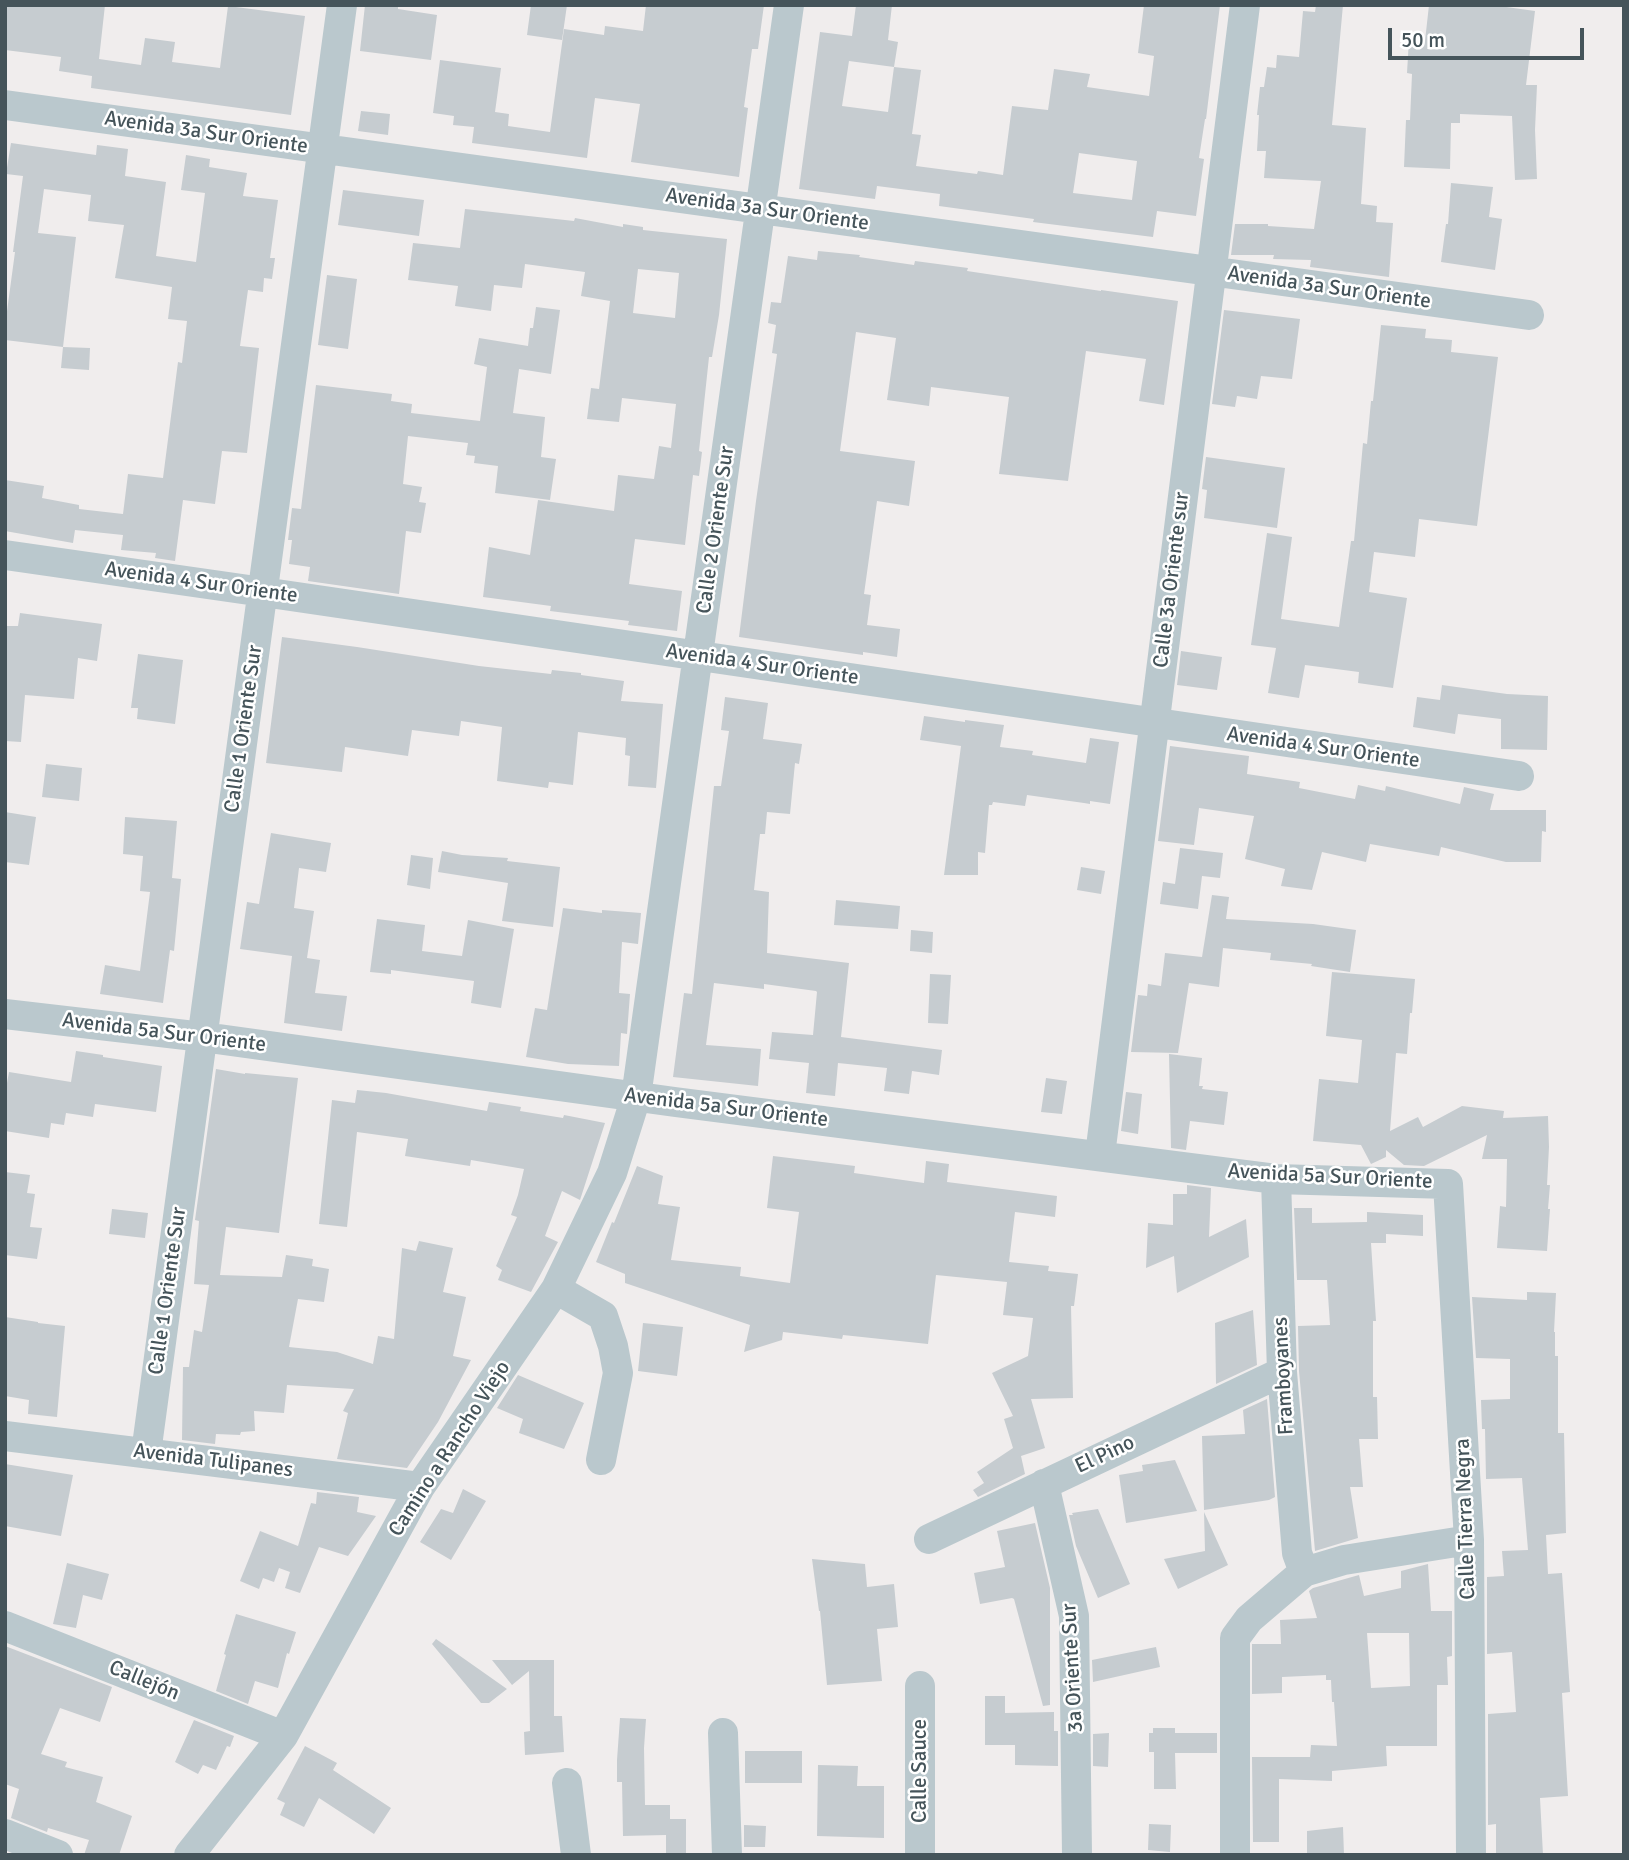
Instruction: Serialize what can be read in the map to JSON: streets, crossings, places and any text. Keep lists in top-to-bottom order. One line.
{"streets":{"street":["Avenida 3a Sur Oriente","Calle 2 Oriente Sur","Calle 3a Oriente sur","Avenida 4 Sur Oriente","Calle 1 Oriente Sur","Avenida 5a Sur Oriente","Framboyanes","Camino a Rancho Viejo","El Pino","Avenida Tulipanes","Calle Tierra Negra","3a Oriente Sur","Callejón","Calle Sauce"]},"crossings":[["Avenida 3a Sur Oriente","Calle 2 Oriente Sur"],["Avenida 3a Sur Oriente","Calle 3a Oriente sur"],["Avenida 3a Sur Oriente","Calle 1 Oriente Sur"],["Calle 2 Oriente Sur","Avenida 4 Sur Oriente"],["Calle 2 Oriente Sur","Avenida 5a Sur Oriente"],["Calle 2 Oriente Sur","Camino a Rancho Viejo"],["Calle 3a Oriente sur","Avenida 4 Sur Oriente"],["Calle 3a Oriente sur","Avenida 5a Sur Oriente"],["Avenida 4 Sur Oriente","Calle 1 Oriente Sur"],["Calle 1 Oriente Sur","Avenida 5a Sur Oriente"],["Calle 1 Oriente Sur","Avenida Tulipanes"],["Avenida 5a Sur Oriente","Framboyanes"],["Avenida 5a Sur Oriente","Camino a Rancho Viejo"],["Avenida 5a Sur Oriente","Calle Tierra Negra"],["Framboyanes","El Pino"],["Camino a Rancho Viejo","Avenida Tulipanes"],["Camino a Rancho Viejo","Callejón"],["El Pino","3a Oriente Sur"]],"scale_bar":"50 m"}
